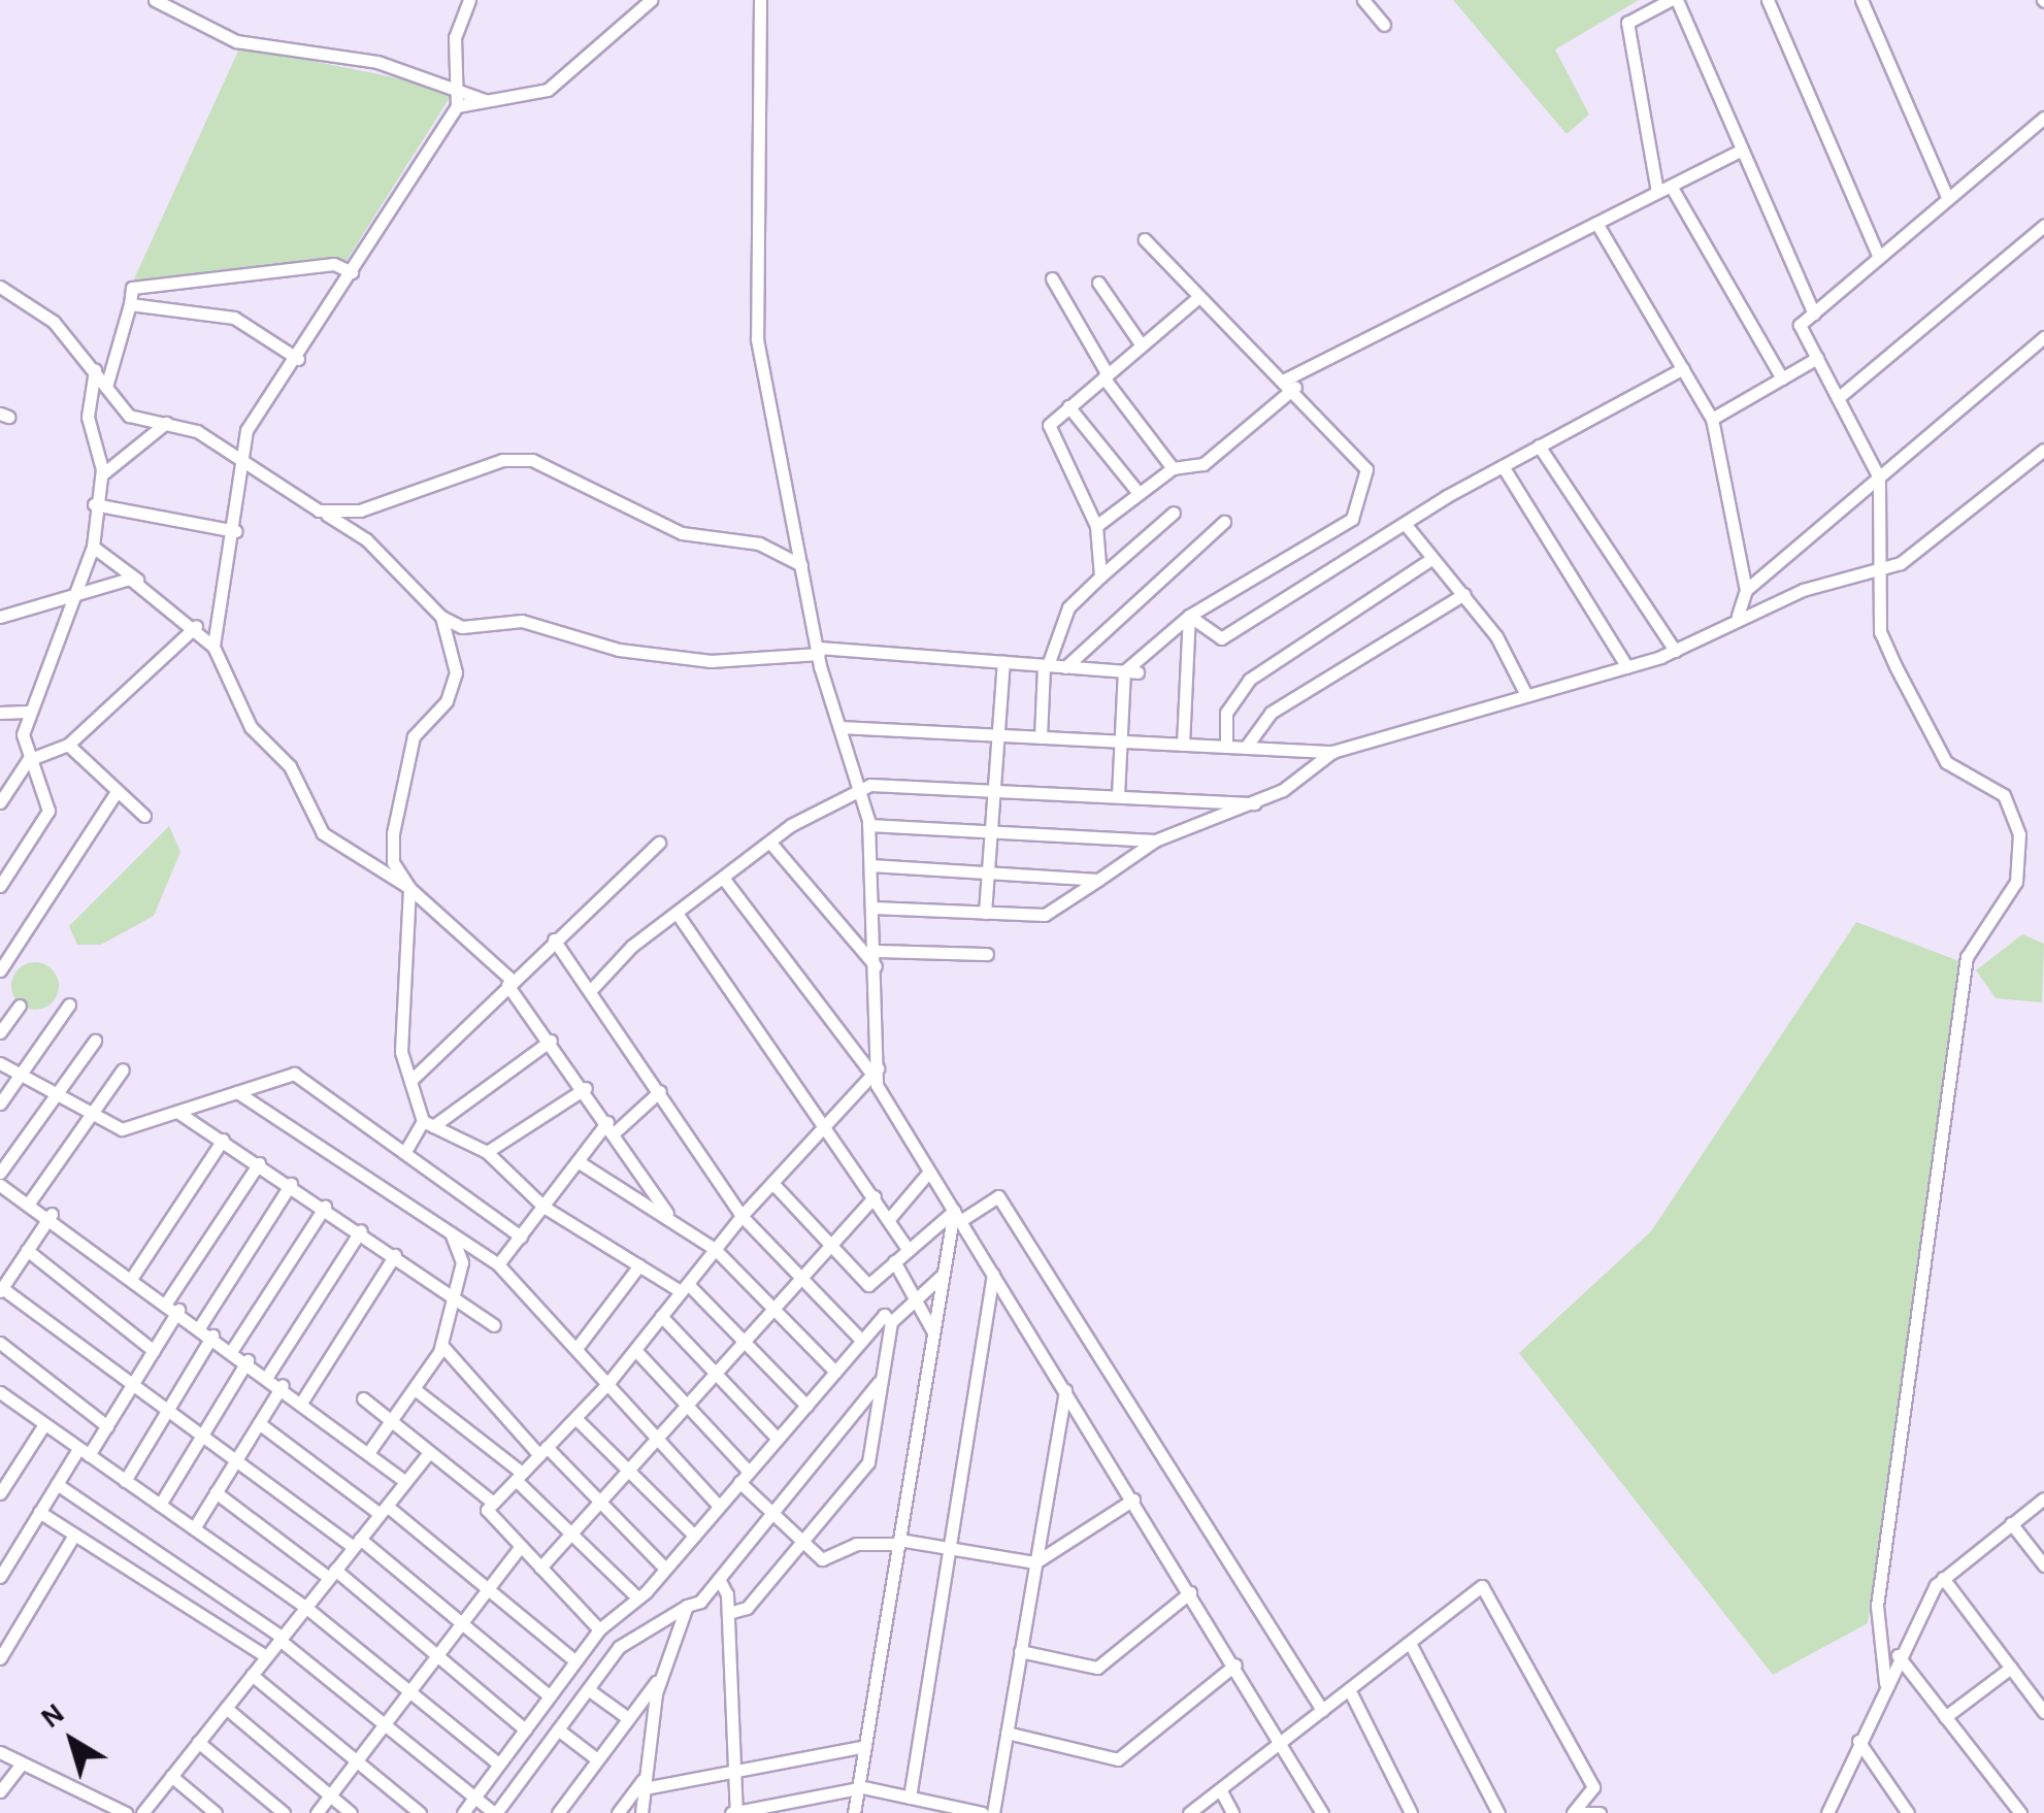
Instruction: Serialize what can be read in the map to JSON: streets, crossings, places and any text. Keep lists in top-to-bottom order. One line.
{"north":"top left"}
